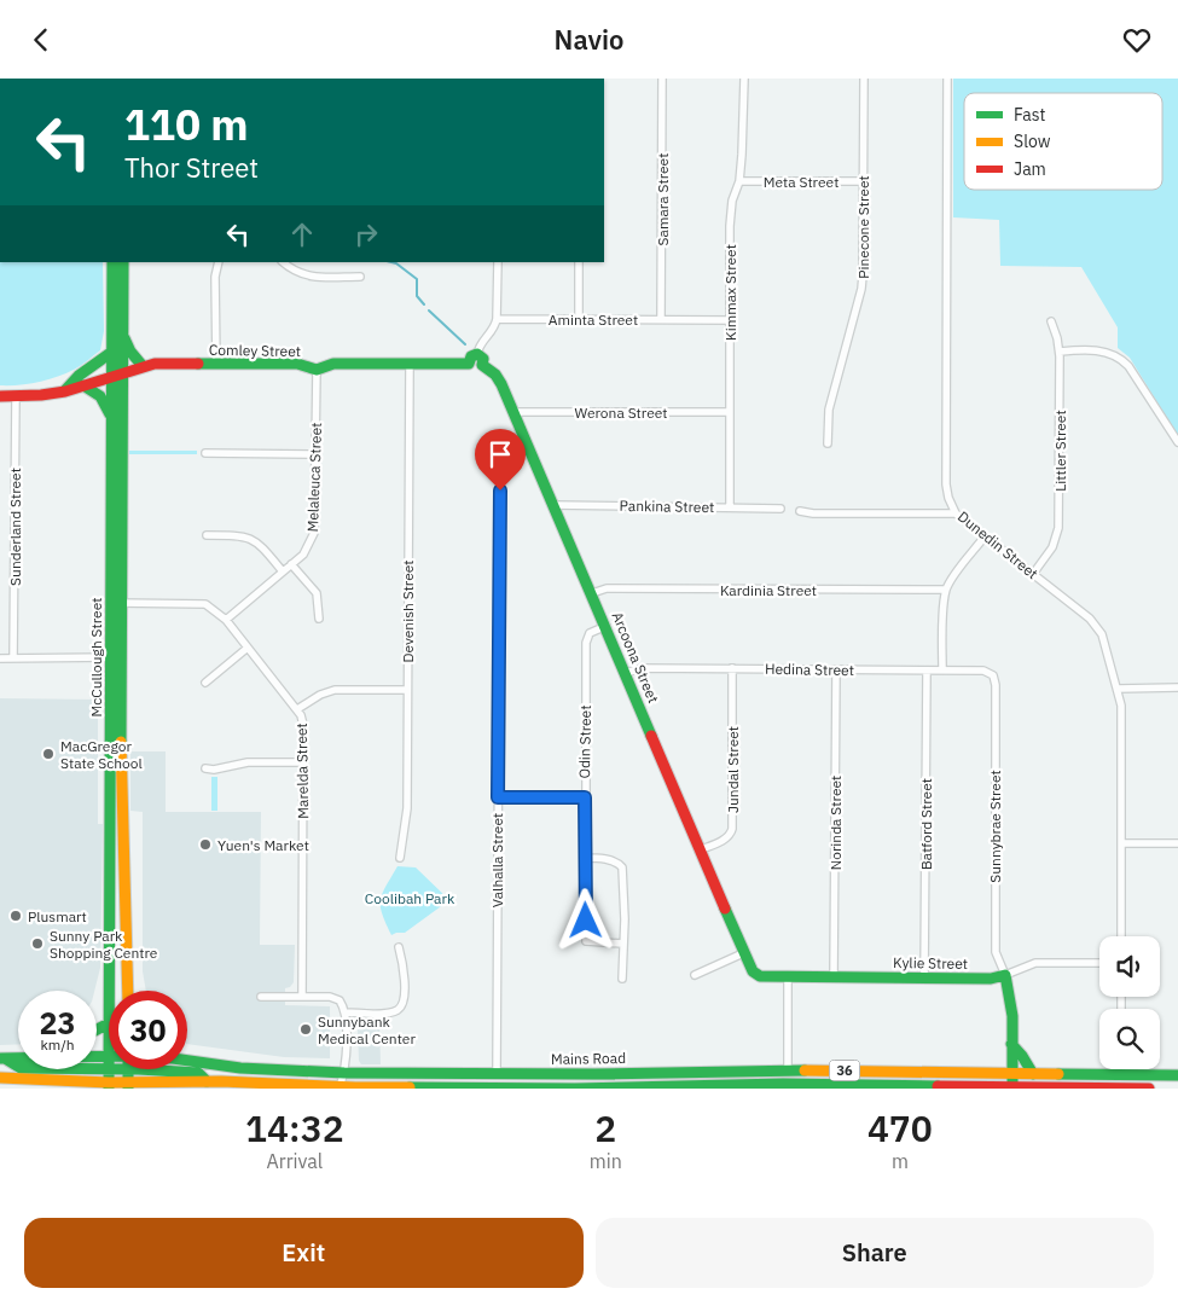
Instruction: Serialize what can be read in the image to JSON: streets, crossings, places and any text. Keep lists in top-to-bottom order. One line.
{"streets":{"main road":["Comley Street","McCullough Street","Arcoona Street","Kylie Street","Mains Road","36"],"street":["Meta Street","Samara Street","Pinecone Street","Kimmax Street","Aminta Street","Werona Street","Littler Street","Melaleuca Street","Pankina Street","Sunderland Street","Dunedin Street","Kardinia Street","Devenish Street","Hedina Street","Odin Street","Jundal Street","Marelda Street","Norinda Street","Batford Street","Sunnybrae Street","Valhalla Street"]},"crossings":[["Meta Street","Pinecone Street"],["Meta Street","Kimmax Street"],["Samara Street","Aminta Street"],["Kimmax Street","Aminta Street"],["Kimmax Street","Werona Street"],["Kimmax Street","Pankina Street"],["Comley Street","Melaleuca Street"],["Comley Street","Sunderland Street"],["Comley Street","Devenish Street"],["Comley Street","McCullough Street"],["Comley Street","Arcoona Street"],["Werona Street","Arcoona Street"],["Littler Street","Dunedin Street"],["Melaleuca Street","Marelda Street"],["Pankina Street","Arcoona Street"],["Kardinia Street","Arcoona Street"],["McCullough Street","Marelda Street"],["McCullough Street","Mains Road"],["Arcoona Street","Hedina Street"],["Arcoona Street","Odin Street"],["Arcoona Street","Jundal Street"],["Arcoona Street","Valhalla Street"],["Arcoona Street","Kylie Street"],["Hedina Street","Jundal Street"],["Hedina Street","Norinda Street"],["Hedina Street","Batford Street"],["Hedina Street","Sunnybrae Street"],["Norinda Street","Kylie Street"],["Batford Street","Kylie Street"],["Sunnybrae Street","Kylie Street"],["Valhalla Street","Mains Road"]],"parks":["Coolibah Park"],"places":["MacGregor State School","Yuen's Market","Plusmart","Sunny Park Shopping Centre","Sunnybank Medical Center"],"legend":["Fast","Slow","Jam"],"page":{"header":"Navio","turn":["110 m","Thor Street"],"speed":"23 km/h","limit":"30","eta":["14:32","Arrival","2","min","470","m"],"buttons":["Exit","Share"]}}
